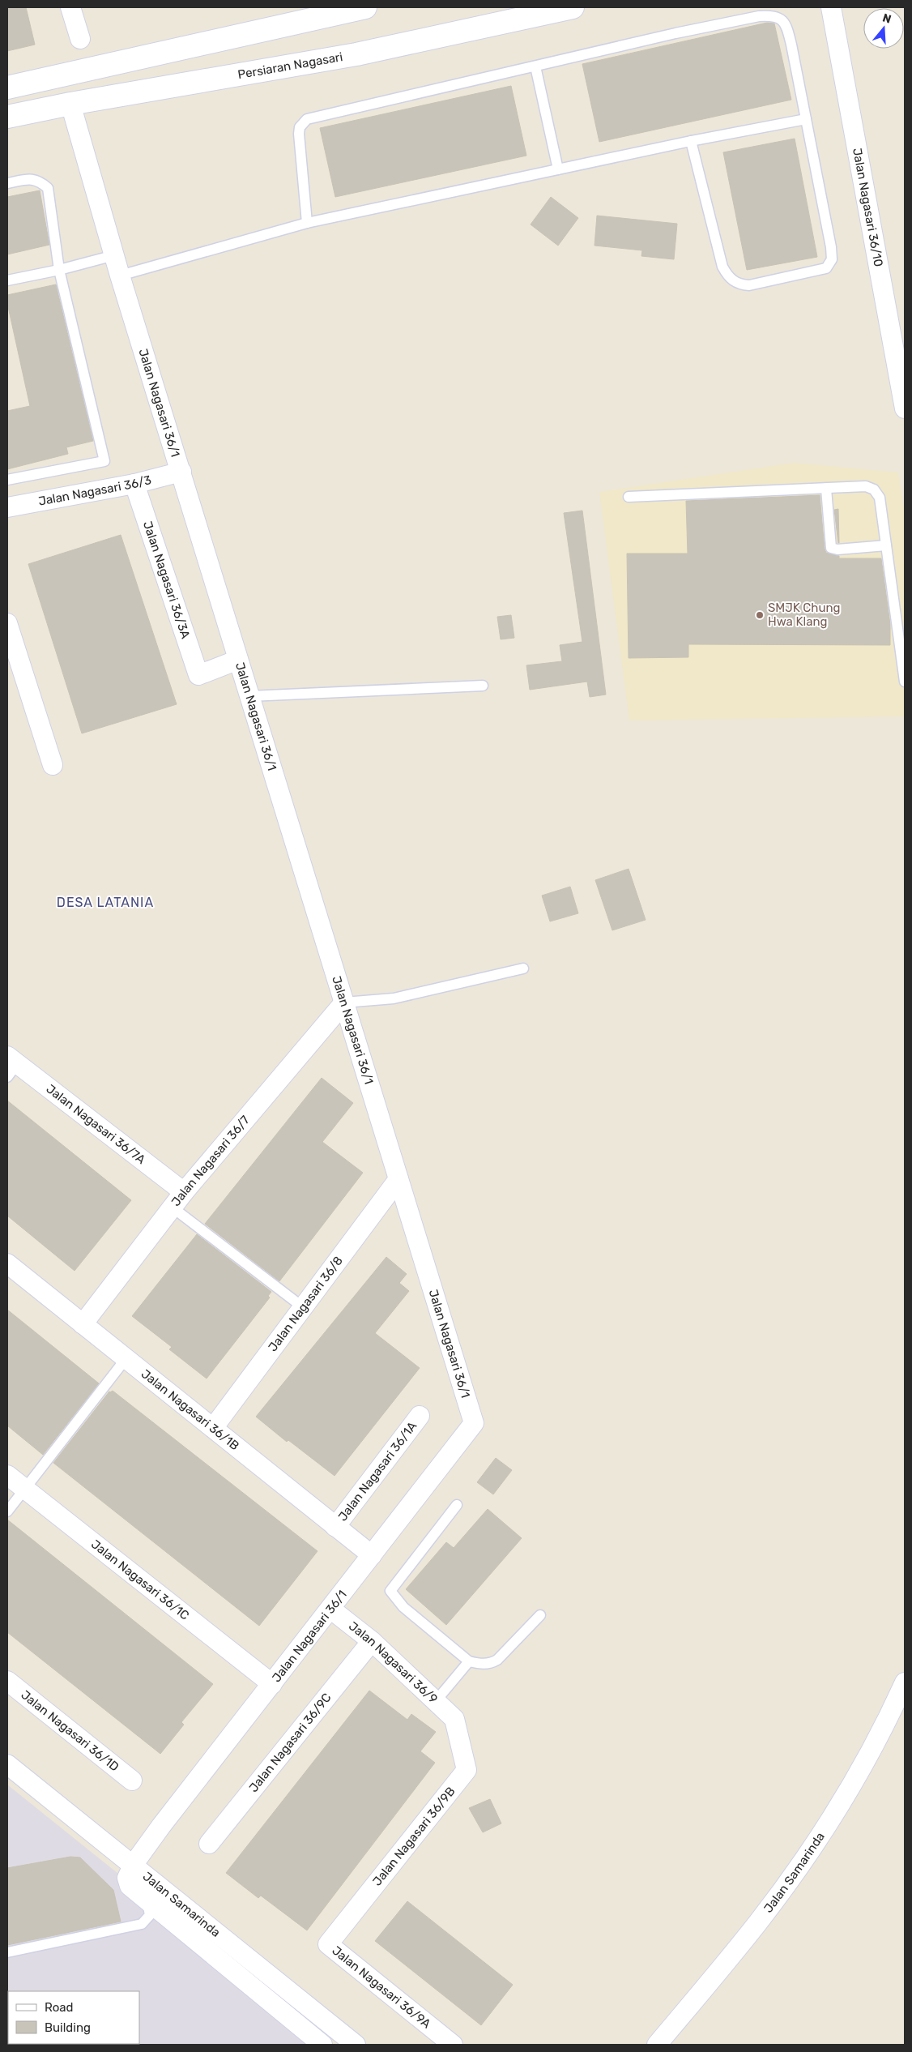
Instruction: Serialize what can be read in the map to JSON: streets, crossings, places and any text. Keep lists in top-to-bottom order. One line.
{"streets":{"street":["Persiaran Nagasari","Jalan Nagasari 36/10","Jalan Nagasari 36/1","Jalan Nagasari 36/3","Jalan Nagasari 36/3A","Jalan Nagasari 36/7A","Jalan Nagasari 36/7","Jalan Nagasari 36/8","Jalan Nagasari 36/1B","Jalan Nagasari 36/1A","Jalan Nagasari 36/1C","Jalan Nagasari 36/9","Jalan Nagasari 36/1D","Jalan Nagasari 36/9C","Jalan Nagasari 36/9B","Jalan Samarinda","Jalan Nagasari 36/9A"]},"crossings":[["Persiaran Nagasari","Jalan Nagasari 36/1"],["Jalan Nagasari 36/1","Jalan Nagasari 36/3"],["Jalan Nagasari 36/1","Jalan Nagasari 36/3A"],["Jalan Nagasari 36/1","Jalan Nagasari 36/7"],["Jalan Nagasari 36/1","Jalan Nagasari 36/8"],["Jalan Nagasari 36/1","Jalan Nagasari 36/1B"],["Jalan Nagasari 36/1","Jalan Nagasari 36/1C"],["Jalan Nagasari 36/1","Jalan Nagasari 36/9"],["Jalan Nagasari 36/1","Jalan Samarinda"],["Jalan Nagasari 36/3","Jalan Nagasari 36/3A"],["Jalan Nagasari 36/7A","Jalan Nagasari 36/7"],["Jalan Nagasari 36/7","Jalan Nagasari 36/1B"],["Jalan Nagasari 36/8","Jalan Nagasari 36/1B"],["Jalan Nagasari 36/1B","Jalan Nagasari 36/1A"],["Jalan Nagasari 36/9","Jalan Nagasari 36/9C"],["Jalan Nagasari 36/9","Jalan Nagasari 36/9B"],["Jalan Nagasari 36/9B","Jalan Nagasari 36/9A"]],"districts":["DESA LATANIA"],"places":["SMJK Chung Hwa Klang"],"legend":["Road","Building"],"north":"top"}
